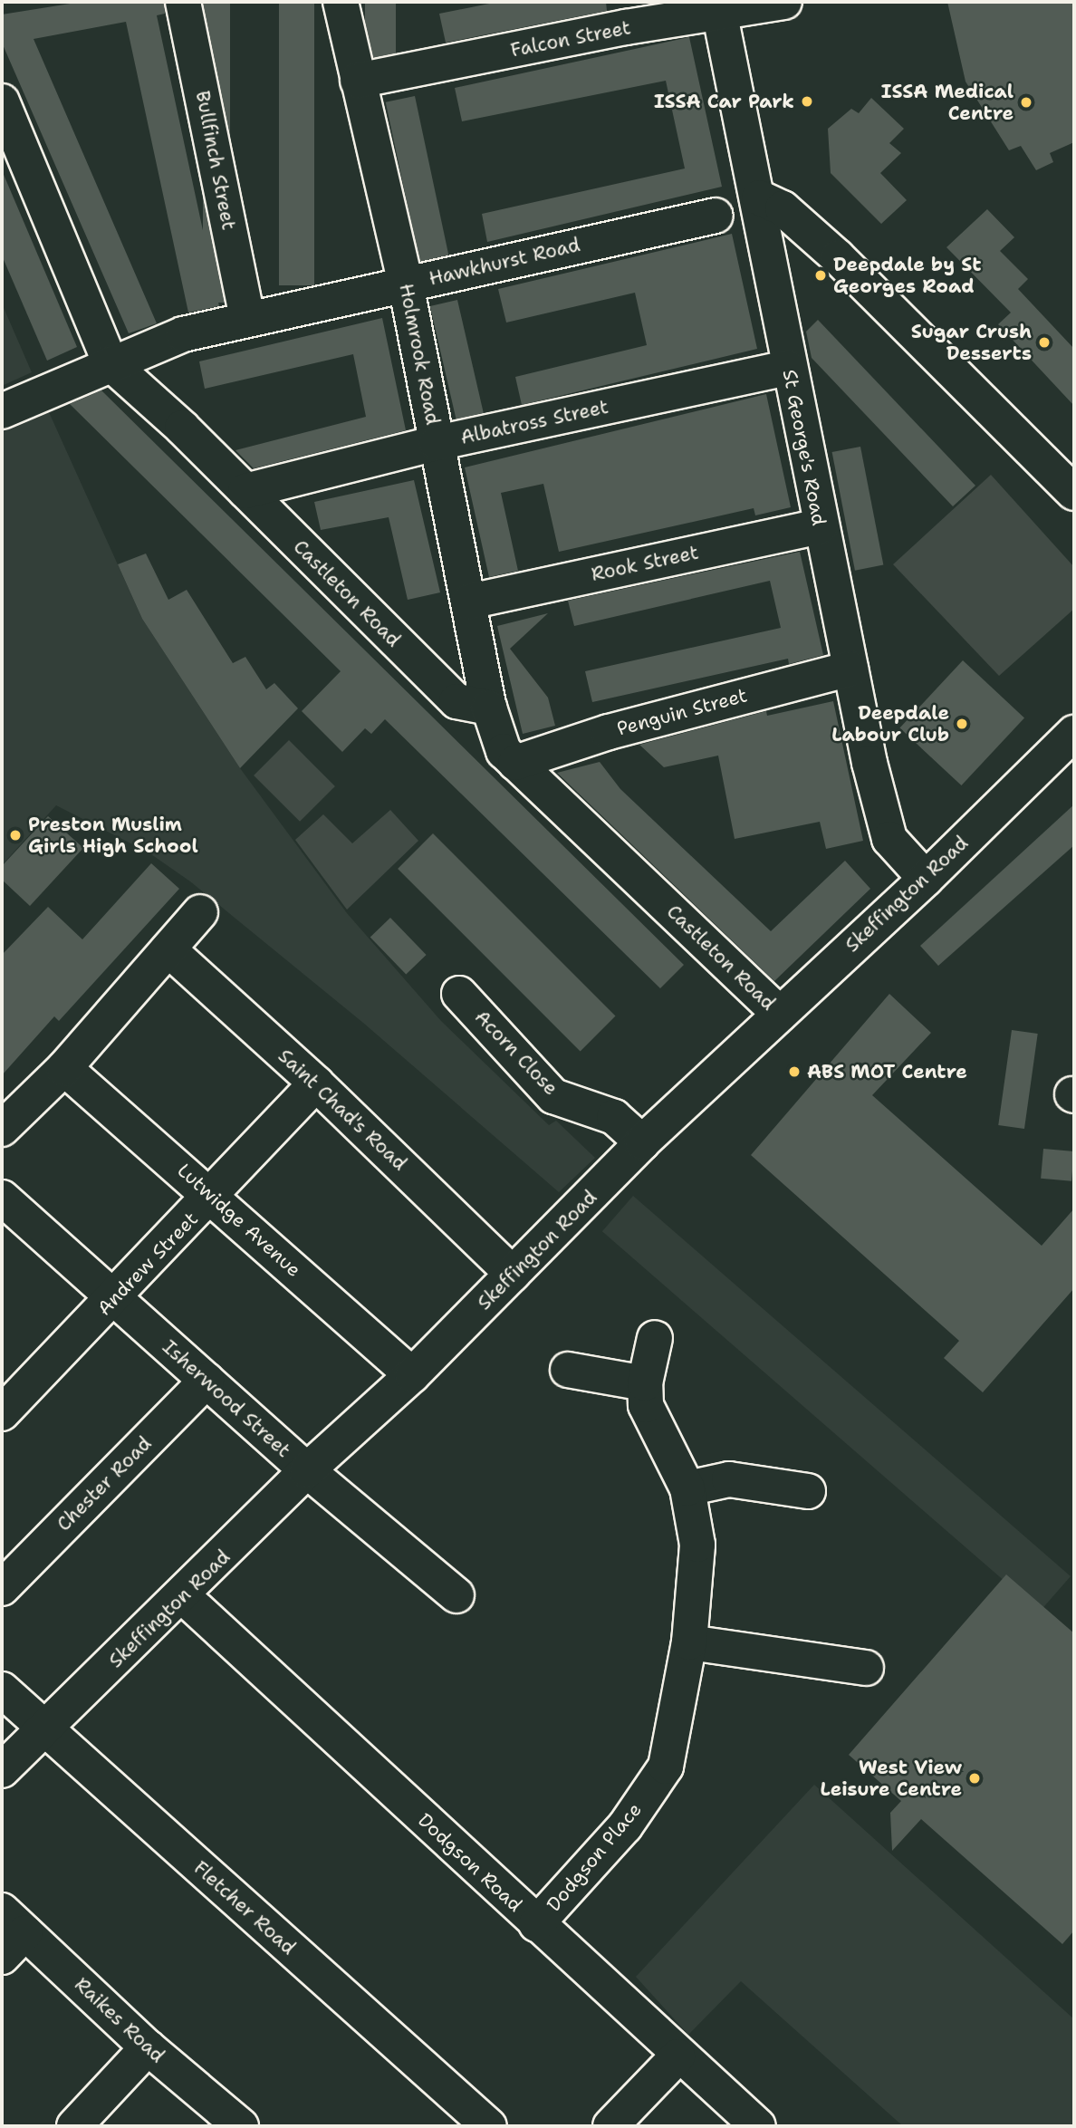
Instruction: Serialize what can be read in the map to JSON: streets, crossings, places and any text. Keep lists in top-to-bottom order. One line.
{"streets":{"street":["Falcon Street","Bullfinch Street","Hawkhurst Road","Holmrook Road","Albatross Street","St George's Road","Rook Street","Castleton Road","Penguin Street","Skeffington Road","Acorn Close","Saint Chad's Road","Lutwidge Avenue","Andrew Street","Isherwood Street","Chester Road","Dodgson Place","Dodgson Road","Fletcher Road","Raikes Road"]},"crossings":[["Falcon Street","Holmrook Road"],["Falcon Street","St George's Road"],["Bullfinch Street","Hawkhurst Road"],["Hawkhurst Road","Holmrook Road"],["Hawkhurst Road","Castleton Road"],["Holmrook Road","Albatross Street"],["Holmrook Road","Rook Street"],["Holmrook Road","Castleton Road"],["Albatross Street","St George's Road"],["Albatross Street","Castleton Road"],["St George's Road","Rook Street"],["St George's Road","Penguin Street"],["St George's Road","Skeffington Road"],["Castleton Road","Penguin Street"],["Castleton Road","Skeffington Road"],["Skeffington Road","Acorn Close"],["Skeffington Road","Saint Chad's Road"],["Skeffington Road","Lutwidge Avenue"],["Skeffington Road","Isherwood Street"],["Skeffington Road","Dodgson Road"],["Skeffington Road","Fletcher Road"],["Saint Chad's Road","Andrew Street"],["Lutwidge Avenue","Andrew Street"],["Andrew Street","Isherwood Street"],["Isherwood Street","Chester Road"],["Dodgson Place","Dodgson Road"]],"places":["ISSA Car Park","ISSA Medical Centre","Deepdale by St Georges Road","Sugar Crush Desserts","Deepdale Labour Club","Preston Muslim Girls High School","ABS MOT Centre","West View Leisure Centre"]}
